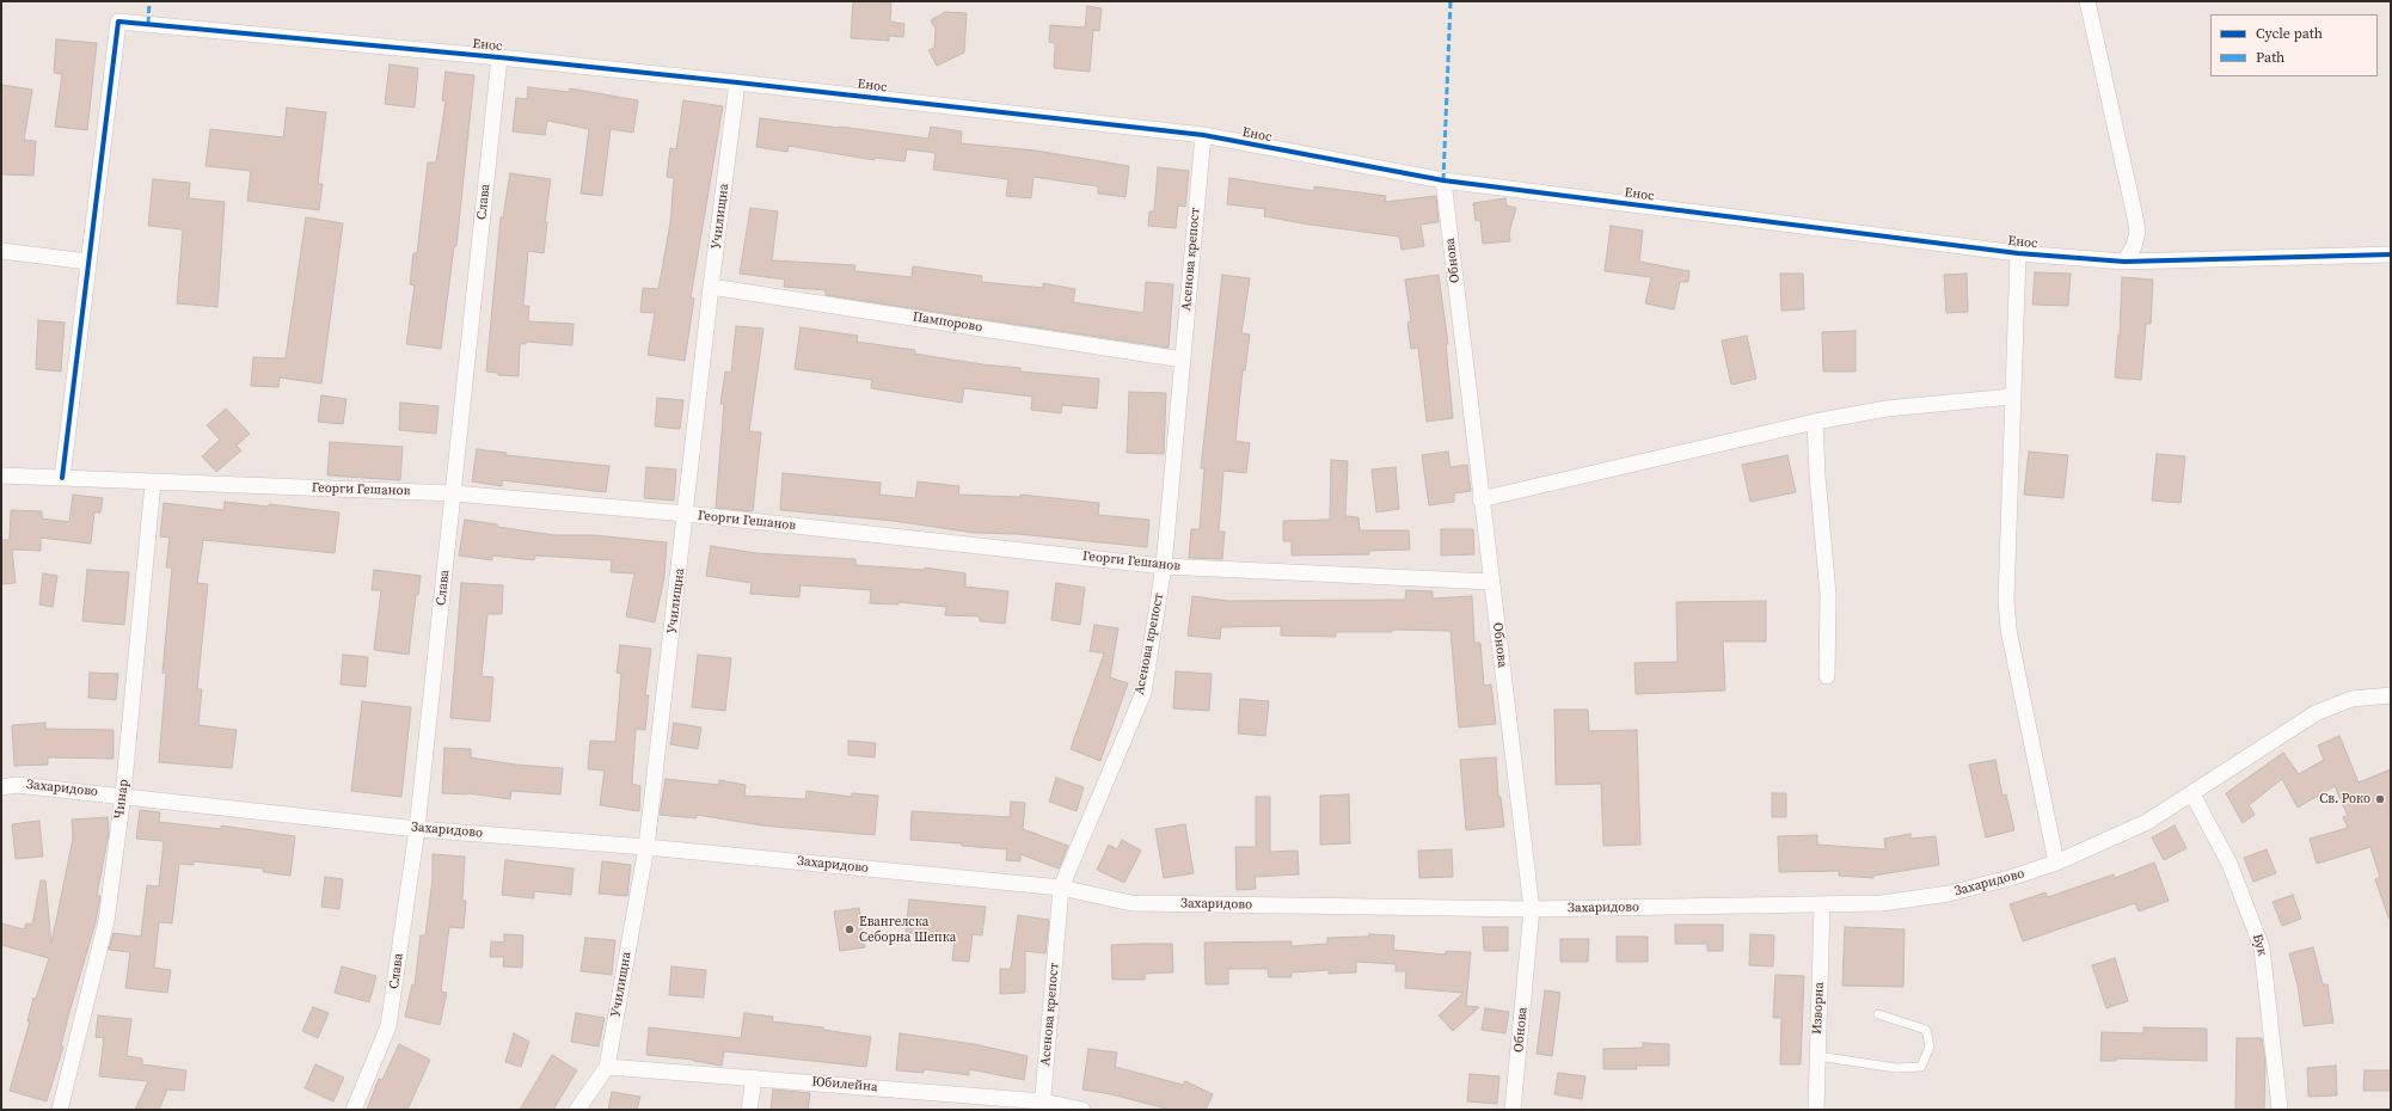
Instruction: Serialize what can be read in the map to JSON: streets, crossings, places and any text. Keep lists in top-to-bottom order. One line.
{"streets":{"street":["Енос","Слава","Училищна","Асенова крепост","Обнова","Пампорово","Георги Гешанов","Захаридово","Чинар","Бук","Изворна","Юбилейна"]},"crossings":[["Енос","Слава"],["Енос","Училищна"],["Енос","Асенова крепост"],["Енос","Обнова"],["Слава","Георги Гешанов"],["Слава","Захаридово"],["Училищна","Пампорово"],["Училищна","Георги Гешанов"],["Училищна","Захаридово"],["Училищна","Юбилейна"],["Асенова крепост","Пампорово"],["Асенова крепост","Георги Гешанов"],["Асенова крепост","Захаридово"],["Асенова крепост","Юбилейна"],["Обнова","Георги Гешанов"],["Обнова","Захаридово"],["Георги Гешанов","Чинар"],["Захаридово","Чинар"],["Захаридово","Бук"],["Захаридово","Изворна"]],"places":["Св. Роко","Евангелска Себорна Шепка"],"legend":["Cycle path","Path"]}
